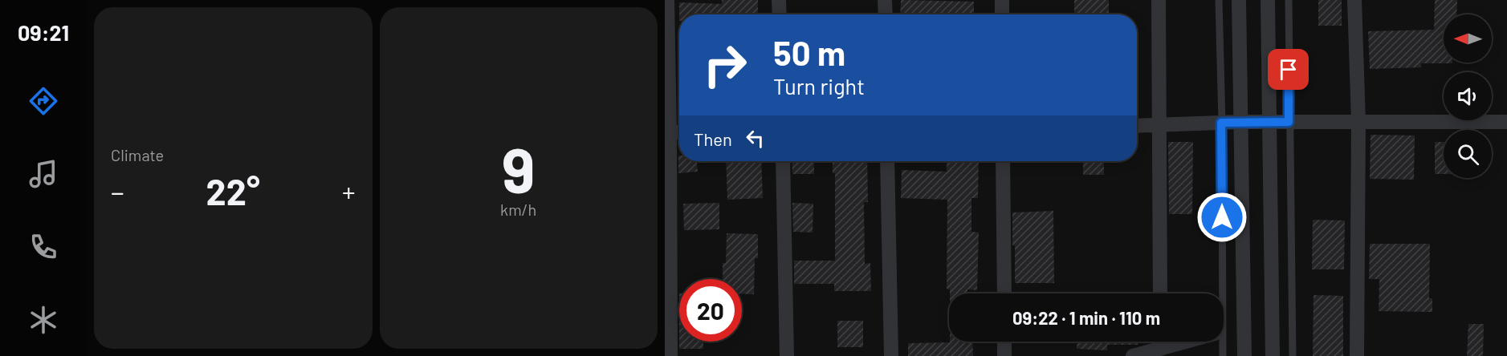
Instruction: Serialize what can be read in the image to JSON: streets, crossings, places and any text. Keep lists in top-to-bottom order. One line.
{"north":"left","page":{"tabs":"09:21","tile":["Climate",["9","km/h"]],"turn":["50 m","Turn right"],"then":"Then","heat":["−","22°","+"],"limit":"20","trip":"09:22 · 1 min · 110 m"}}
